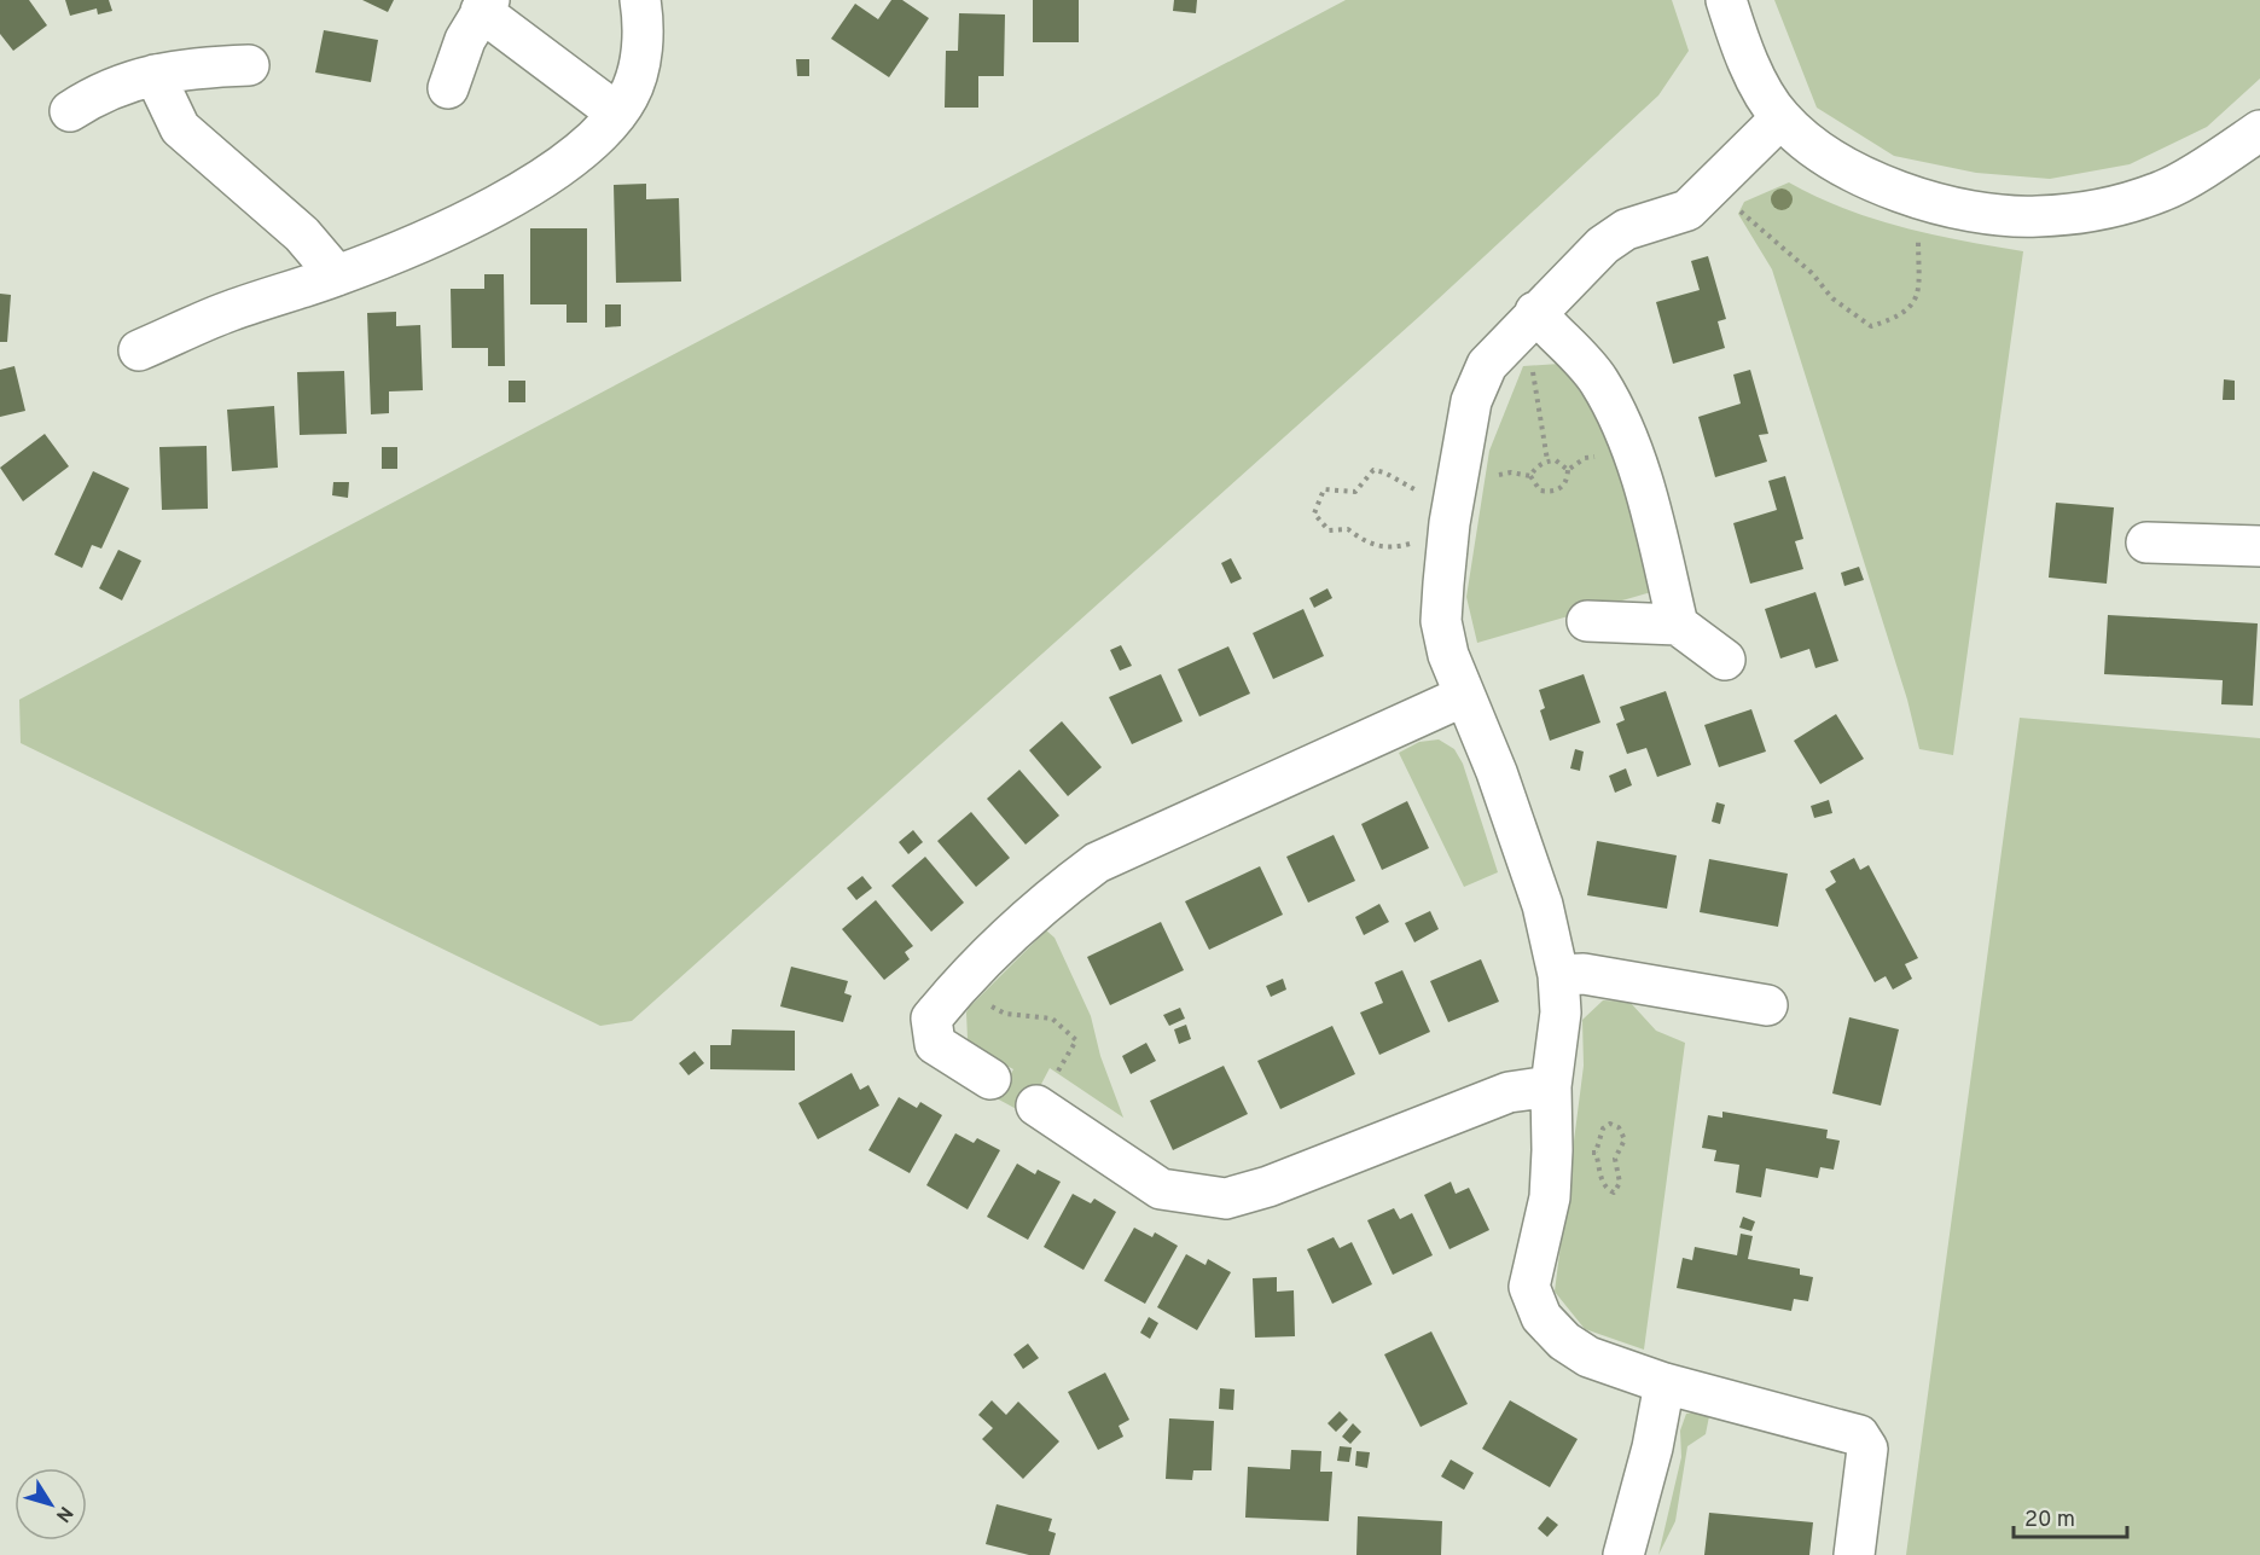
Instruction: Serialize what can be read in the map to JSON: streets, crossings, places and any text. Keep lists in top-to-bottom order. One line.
{"scale_bar":"20 m","north":"bottom right"}
